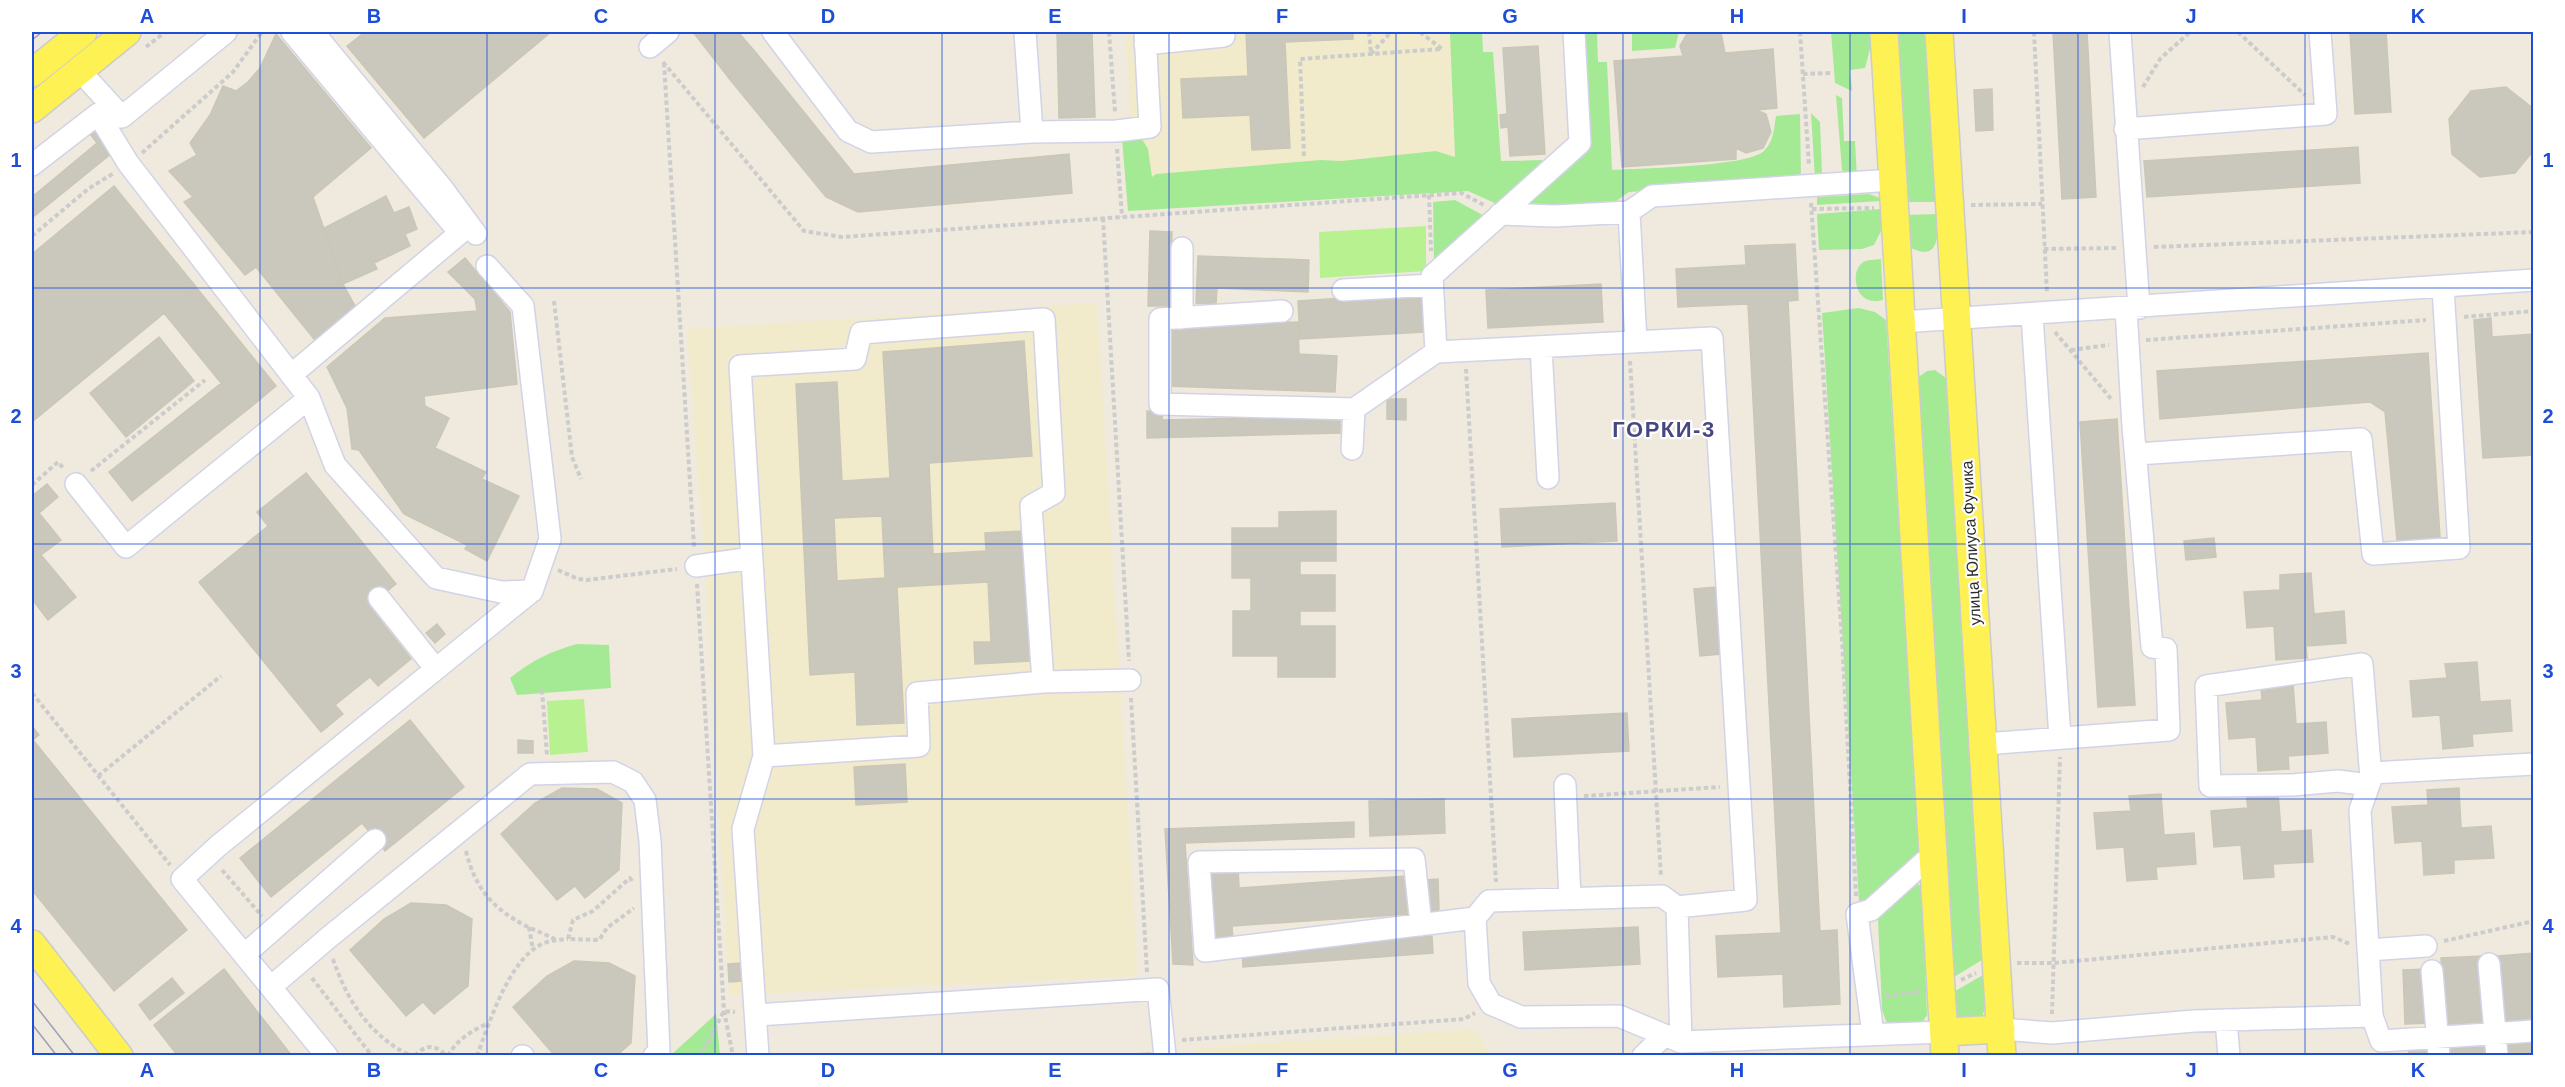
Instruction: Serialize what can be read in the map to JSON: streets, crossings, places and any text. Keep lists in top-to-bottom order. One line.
{"streets":{"main road":["улица Юлиуса Фучика"]},"districts":["ГОРКИ-3"],"grid":{"columns":["A","B","C","D","E","F","G","H","I","J","K"],"rows":["1","2","3","4"]}}
